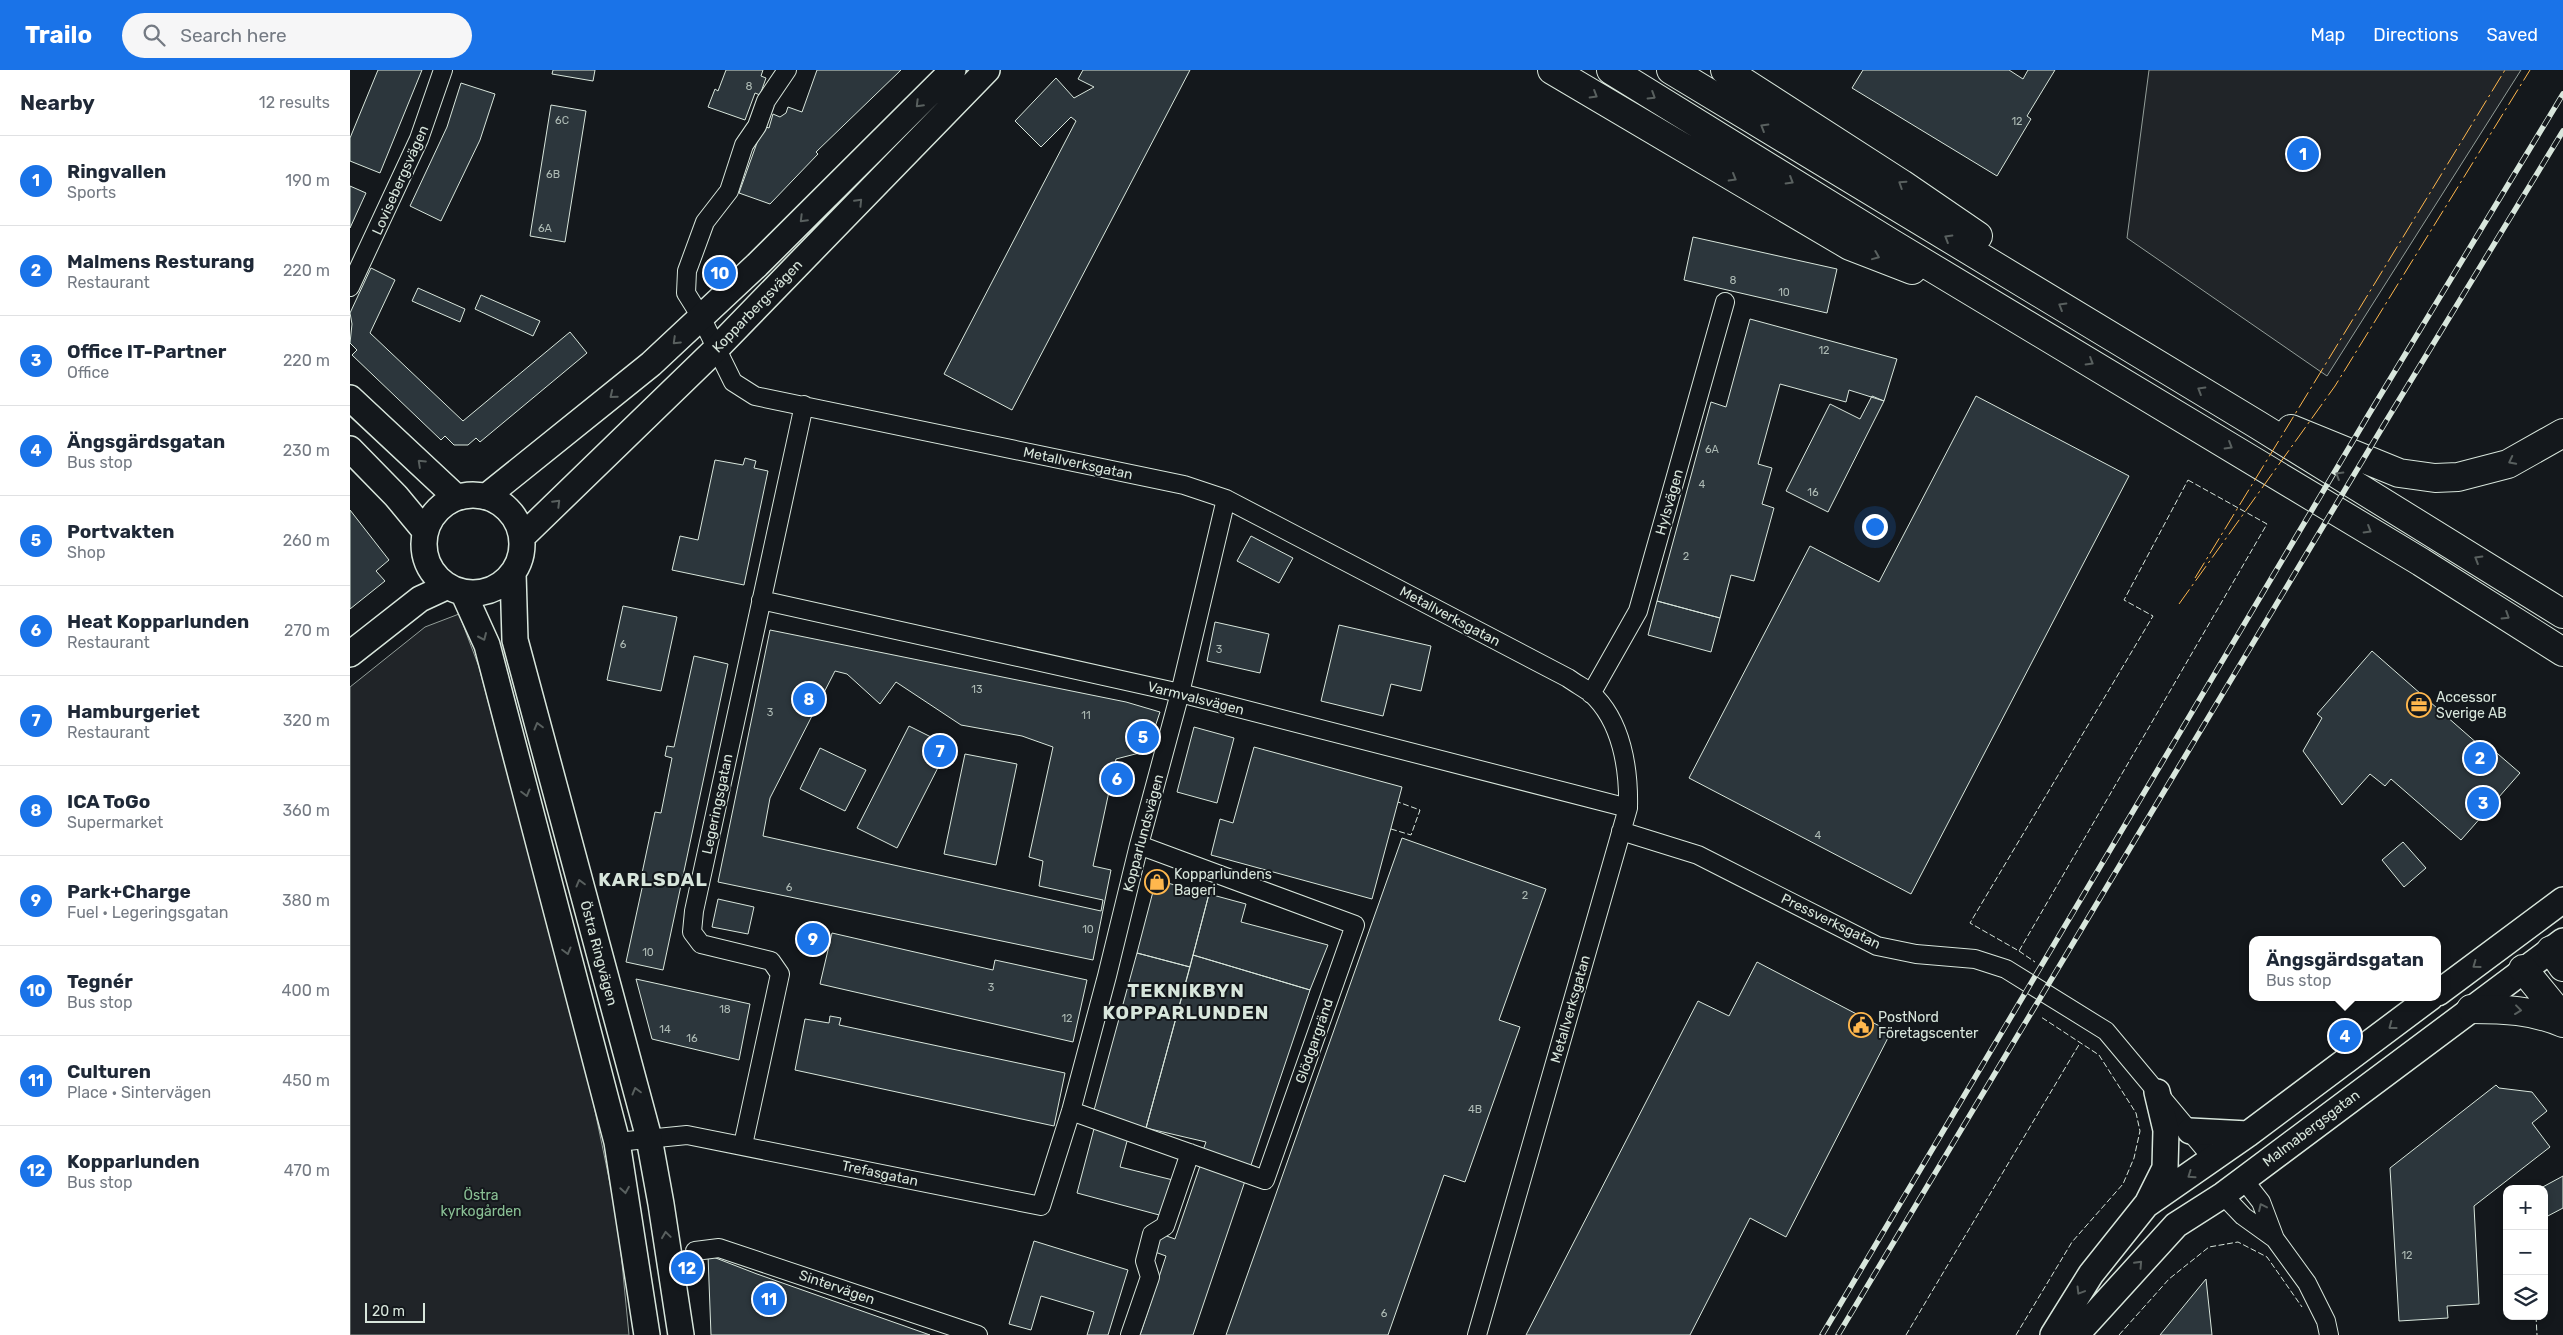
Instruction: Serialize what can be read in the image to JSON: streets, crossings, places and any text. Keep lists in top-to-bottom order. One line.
{"streets":{"main road":["Kopparbergsvägen","Östra Ringvägen","Malmabergsgatan"],"street":["Lovisebergsvägen","Metallverksgatan","Hylsvägen","Varmvalsvägen","Legeringsgatan","Kopparlundsvägen","Pressverksgatan","Glödgargränd","Trefasgatan","Sintervägen"]},"crossings":[["Kopparbergsvägen","Metallverksgatan"],["Kopparbergsvägen","Östra Ringvägen"],["Metallverksgatan","Hylsvägen"],["Metallverksgatan","Varmvalsvägen"],["Metallverksgatan","Legeringsgatan"],["Metallverksgatan","Kopparlundsvägen"],["Metallverksgatan","Pressverksgatan"],["Varmvalsvägen","Legeringsgatan"],["Varmvalsvägen","Kopparlundsvägen"],["Legeringsgatan","Trefasgatan"],["Kopparlundsvägen","Glödgargränd"],["Kopparlundsvägen","Trefasgatan"],["Östra Ringvägen","Trefasgatan"],["Glödgargränd","Trefasgatan"]],"districts":["KARLSDAL","TEKNIKBYN KOPPARLUNDEN"],"parks":["Östra kyrkogården"],"places":{"office":["Accessor Sverige AB"],"shop":["Kopparlundens Bageri"],"public building":["PostNord Företagscenter"]},"house_numbers":["8","6C","12","6B","6A","8","10","12","6A","4","16","2","6","3","13","3","11","4","6","2","10","10","3","18","12","14","16","4B","12","6"],"scale_bar":"20 m","page":{"header":"Trailo","search":"Search here","nav":["Map","Directions","Saved"],"heading":["Nearby","12 results"],"list":[{"mark":"1","name":"Ringvallen","note":"Sports","value":"190 m"},{"mark":"2","name":"Malmens Resturang","note":"Restaurant","value":"220 m"},{"mark":"3","name":"Office IT-Partner","note":"Office","value":"220 m"},{"mark":"4","name":"Ängsgärdsgatan","note":"Bus stop","value":"230 m"},{"mark":"5","name":"Portvakten","note":"Shop","value":"260 m"},{"mark":"6","name":"Heat Kopparlunden","note":"Restaurant","value":"270 m"},{"mark":"7","name":"Hamburgeriet","note":"Restaurant","value":"320 m"},{"mark":"8","name":"ICA ToGo","note":"Supermarket","value":"360 m"},{"mark":"9","name":"Park+Charge","note":"Fuel · Legeringsgatan","value":"380 m"},{"mark":"10","name":"Tegnér","note":"Bus stop","value":"400 m"},{"mark":"11","name":"Culturen","note":"Place · Sintervägen","value":"450 m"},{"mark":"12","name":"Kopparlunden","note":"Bus stop","value":"470 m"}],"pins":["1","10","8","5","7","2","6","3","9","4","12","11"],"popup":["Ängsgärdsgatan","Bus stop"],"map_buttons":["+","−"],"scale":"20 m"}}
